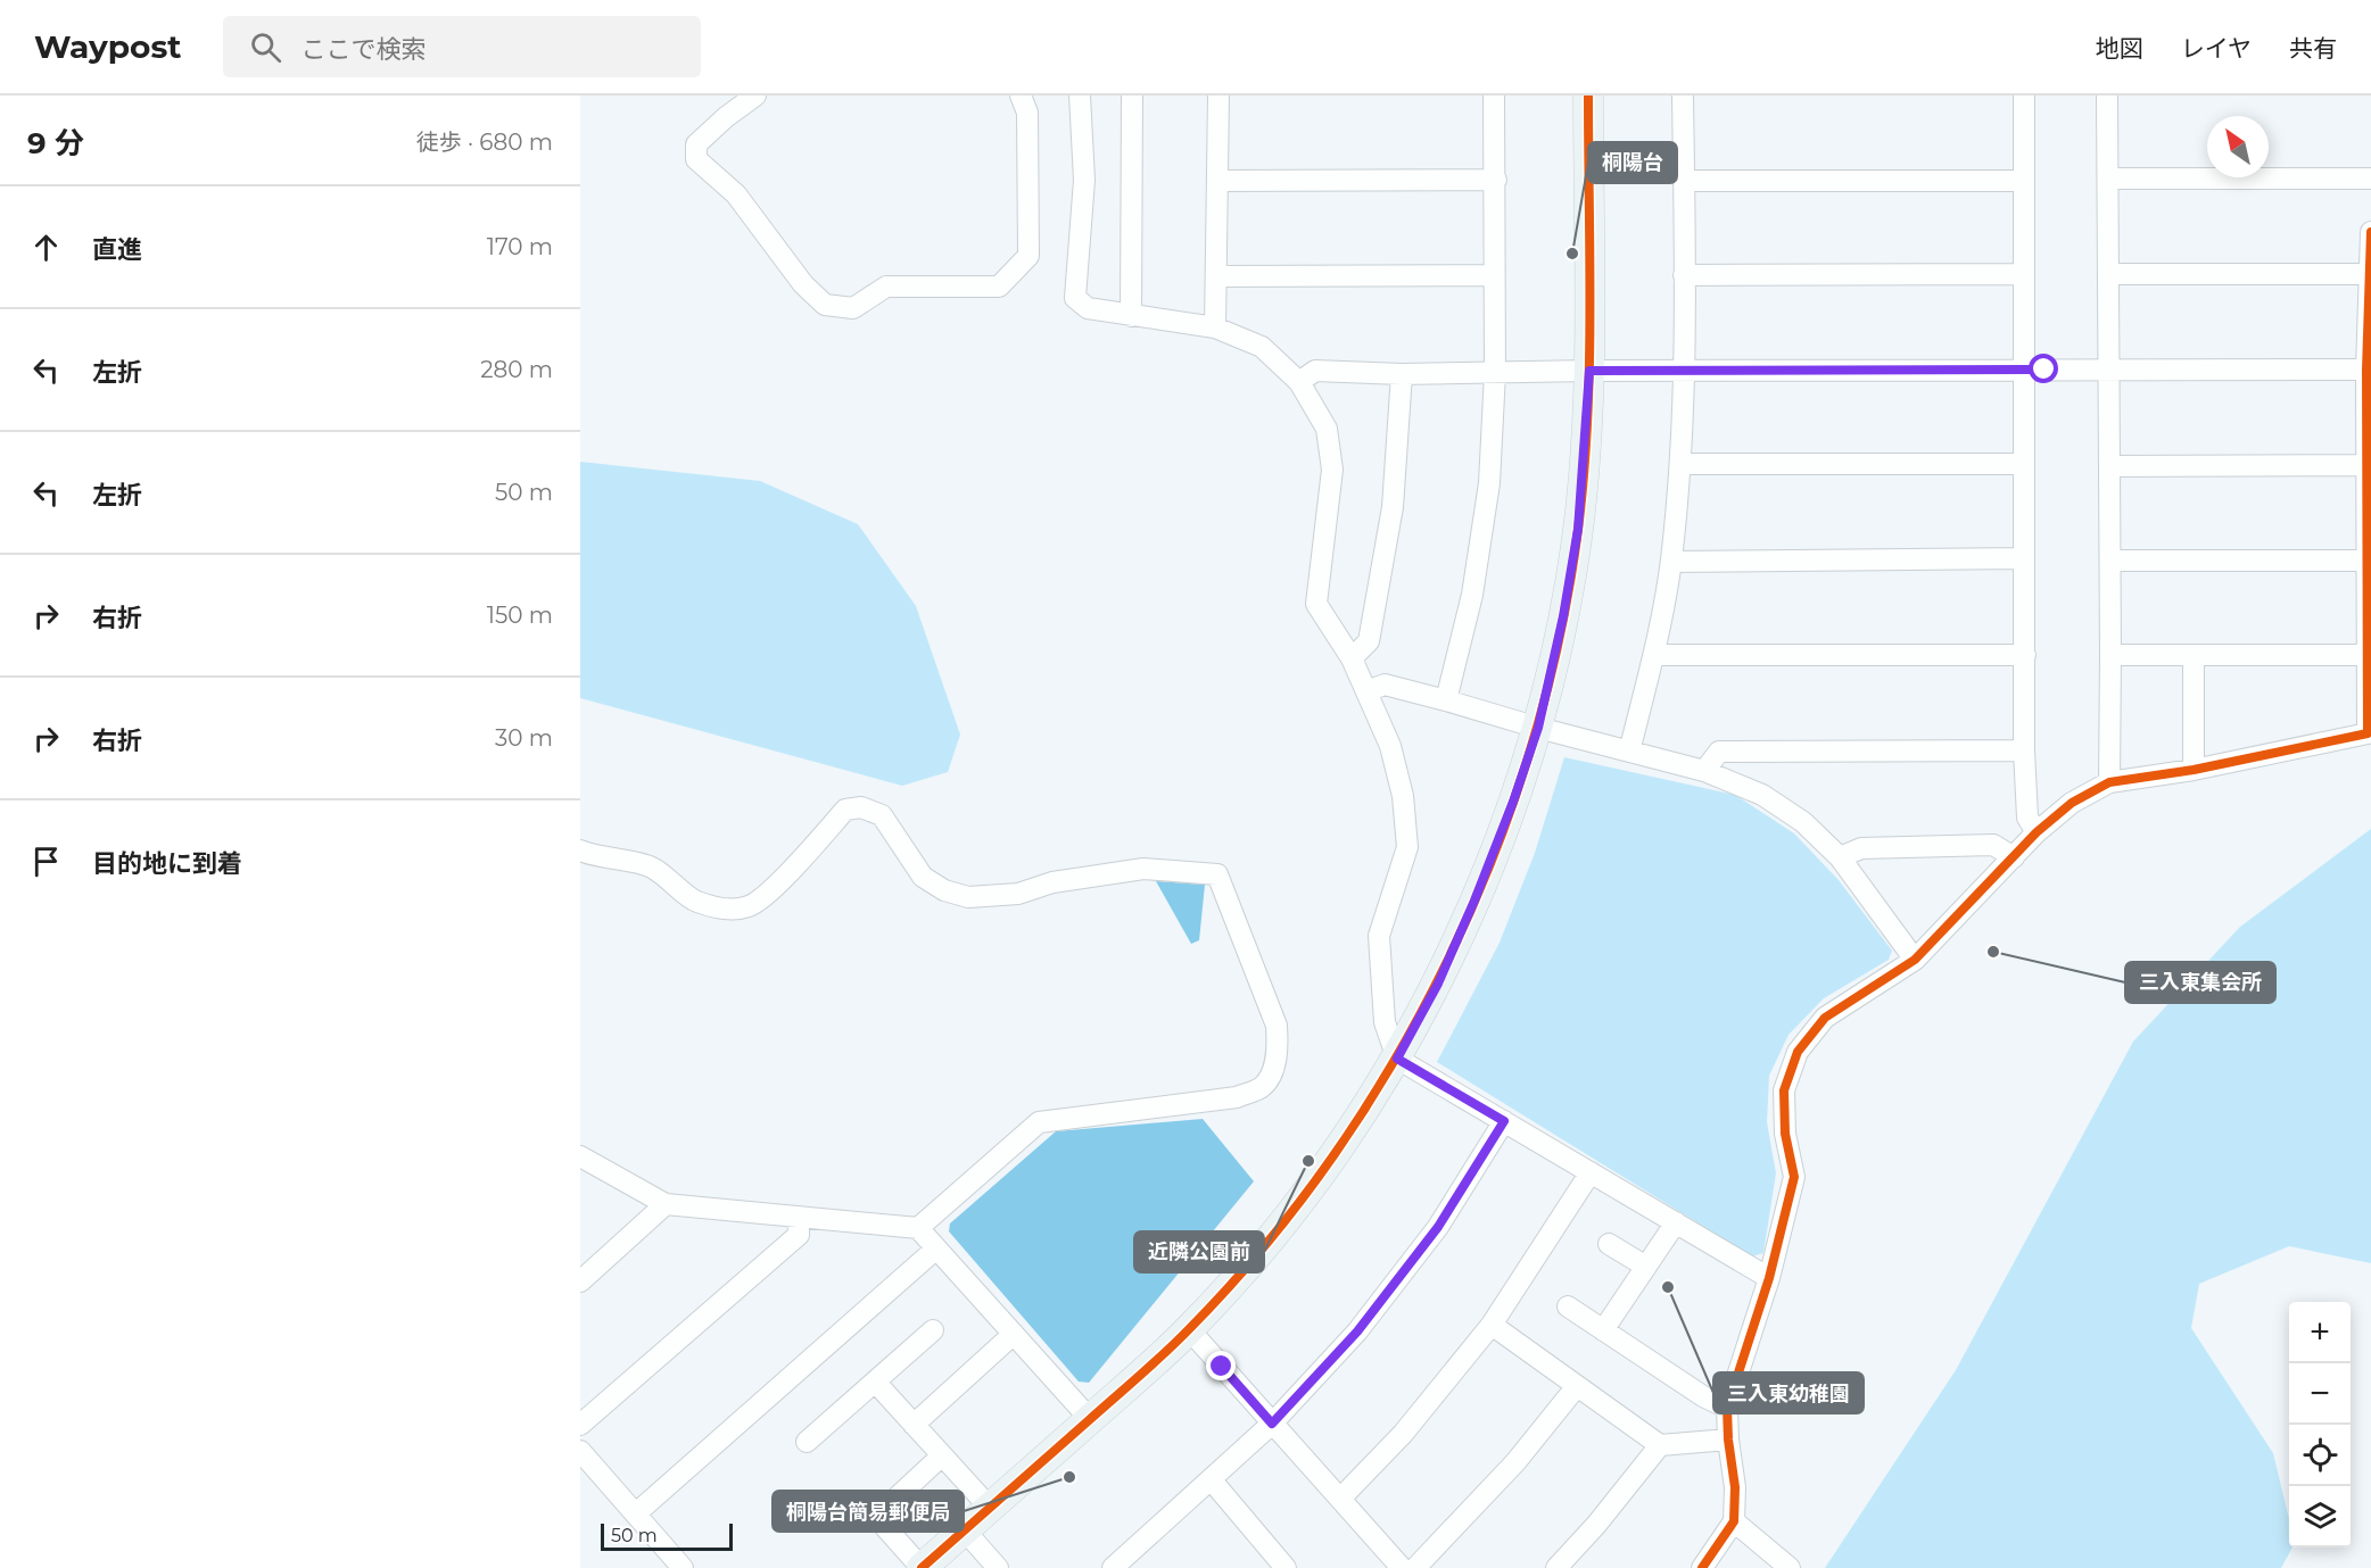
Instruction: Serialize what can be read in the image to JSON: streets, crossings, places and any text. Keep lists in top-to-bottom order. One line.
{"places":["桐陽台","三入東集会所","近隣公園前","三入東幼稚園","桐陽台簡易郵便局"],"scale_bar":"50 m","north":"top left","page":{"header":"Waypost","search":"ここで検索","nav":["地図","レイヤ","共有"],"heading":["9 分","徒歩 · 680 m"],"list":[["直進","170 m"],["左折","280 m"],["左折","50 m"],["右折","150 m"],["右折","30 m"],"目的地に到着"],"map_buttons":["+","−"],"scale":"50 m"}}
